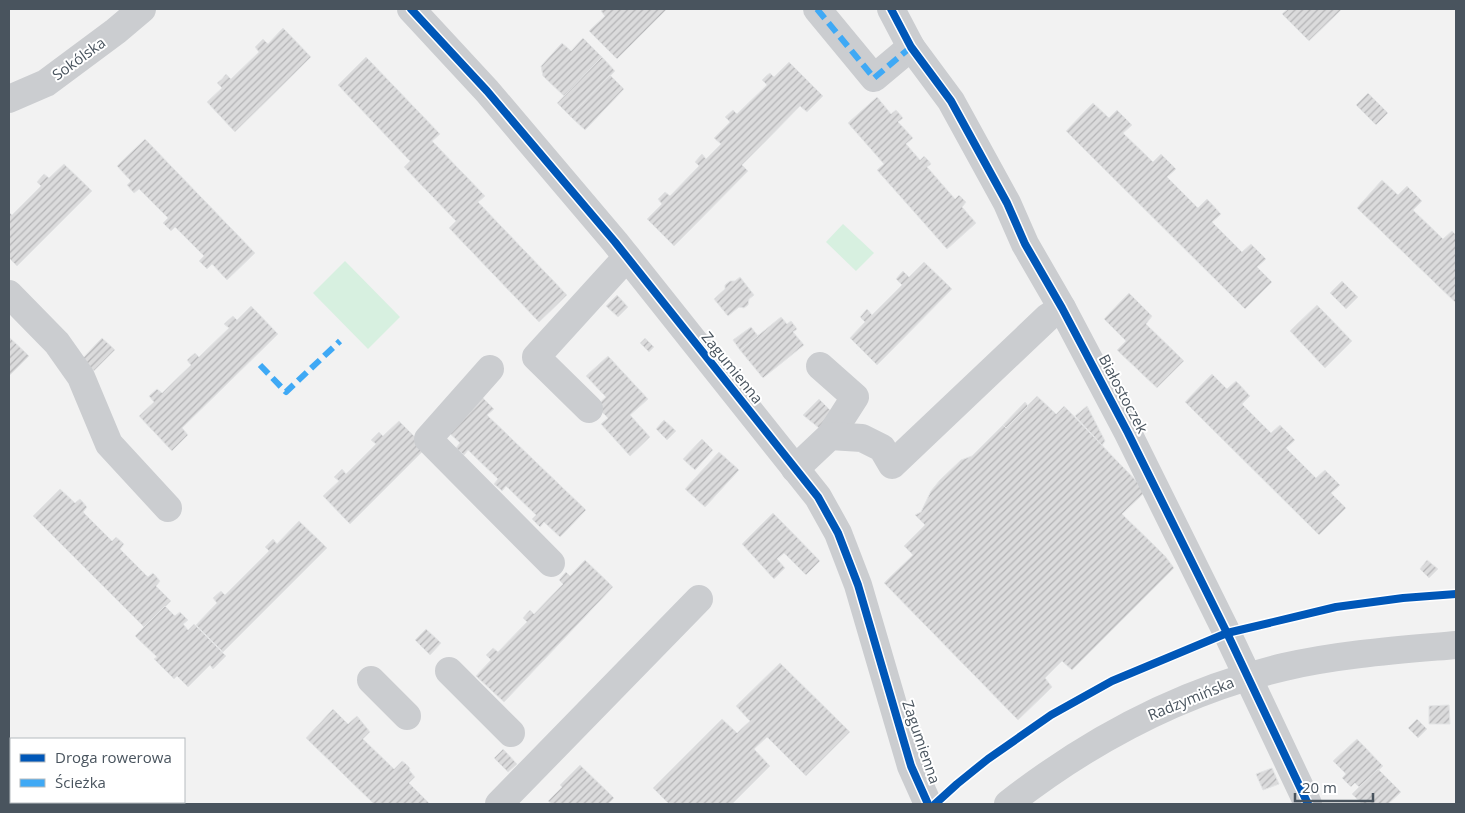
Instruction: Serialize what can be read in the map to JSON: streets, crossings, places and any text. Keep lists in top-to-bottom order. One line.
{"streets":{"street":["Sokólska","Zagumienna","Białostoczek","Radzymińska"]},"crossings":[["Białostoczek","Radzymińska"]],"legend":["Droga rowerowa","Ścieżka"],"scale_bar":"20 m"}
